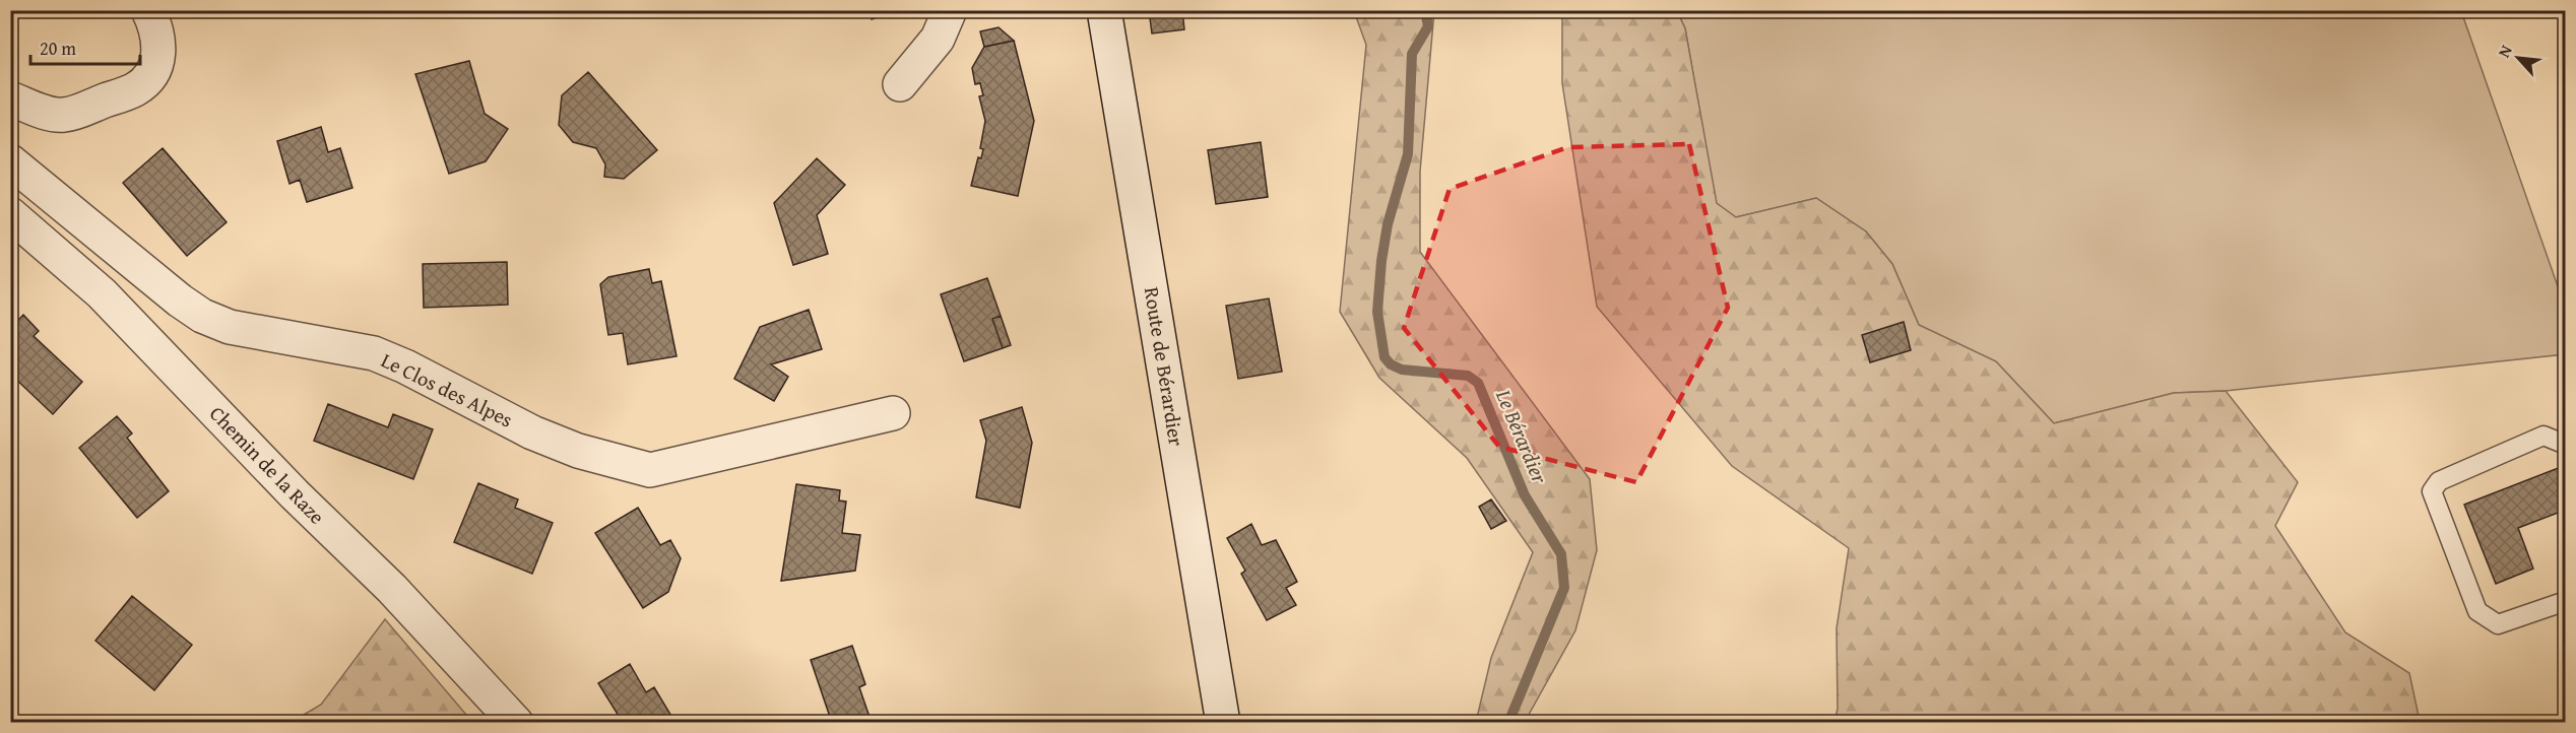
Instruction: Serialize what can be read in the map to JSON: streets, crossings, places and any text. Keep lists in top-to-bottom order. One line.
{"streets":{"street":["Route de Bérardier","Le Clos des Alpes","Chemin de la Raze"]},"water":["Le Bérardier"],"scale_bar":"20 m","north":"top left"}
